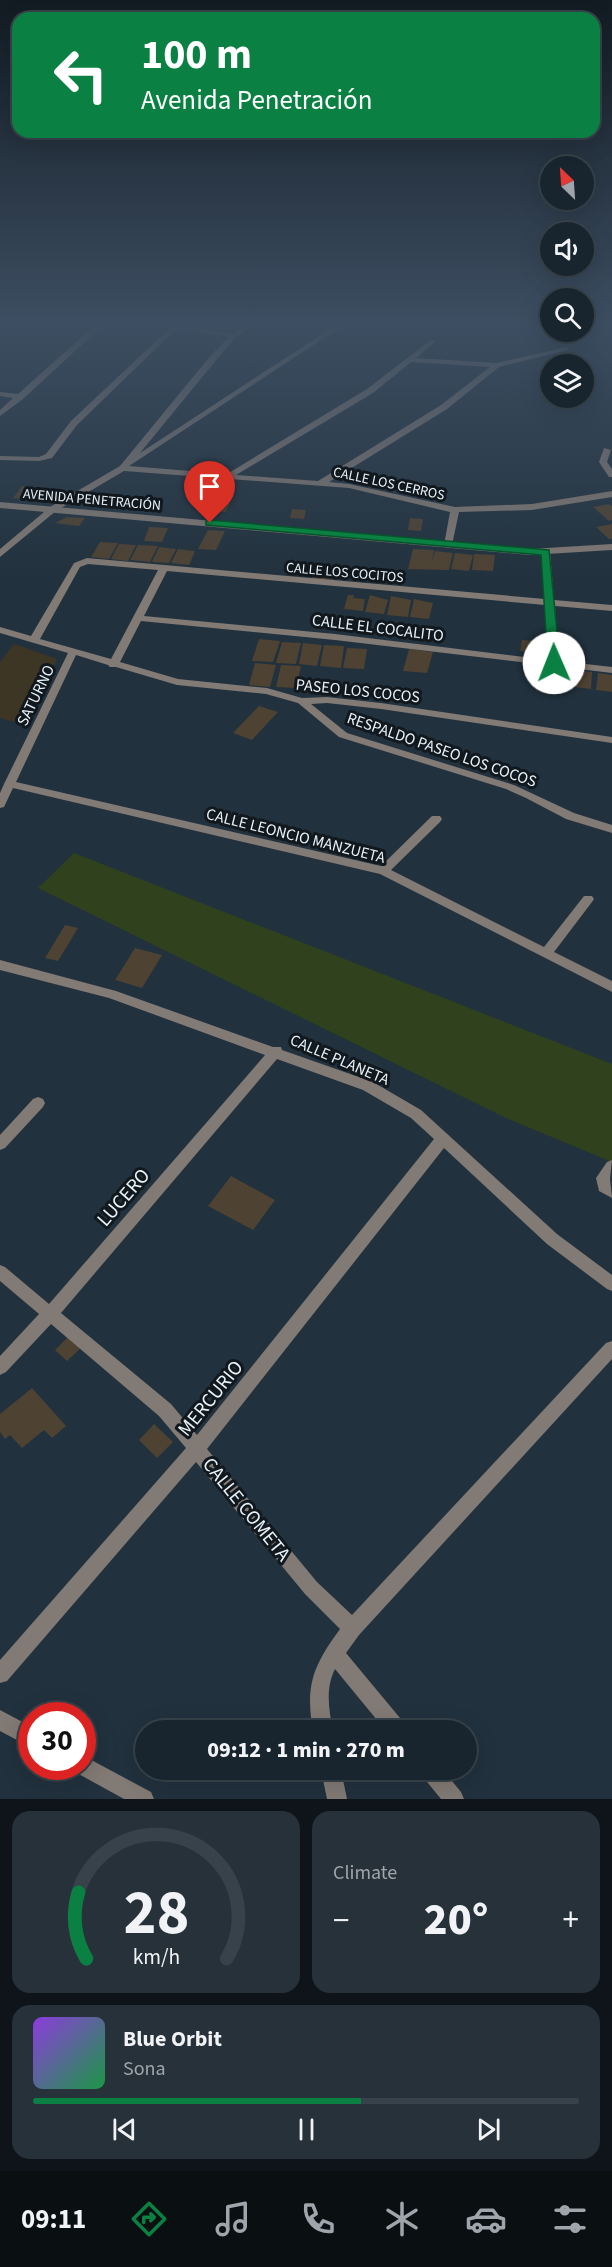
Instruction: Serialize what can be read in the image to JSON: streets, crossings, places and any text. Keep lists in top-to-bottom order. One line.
{"streets":{"street":["CALLE LOS CERROS","AVENIDA PENETRACIÓN","CALLE LOS COCITOS","CALLE EL COCALITO","PASEO LOS COCOS","SATURNO","RESPALDO PASEO LOS COCOS","CALLE LEONCIO MANZUETA","CALLE PLANETA","LUCERO","MERCURIO","CALLE COMETA"]},"crossings":[["CALLE LOS COCITOS","PASEO LOS COCOS"],["PASEO LOS COCOS","SATURNO"],["PASEO LOS COCOS","RESPALDO PASEO LOS COCOS"],["SATURNO","CALLE LEONCIO MANZUETA"],["CALLE PLANETA","LUCERO"],["CALLE PLANETA","MERCURIO"],["LUCERO","CALLE COMETA"],["MERCURIO","CALLE COMETA"]],"north":"top left","page":{"turn":["100 m","Avenida Penetración"],"limit":"30","trip":"09:12 · 1 min · 270 m","tile":"Climate","heat":["−","20°","+"],"song":["Blue Orbit","Sona"],"tabs":"09:11","gauge":["28","km/h"]}}
